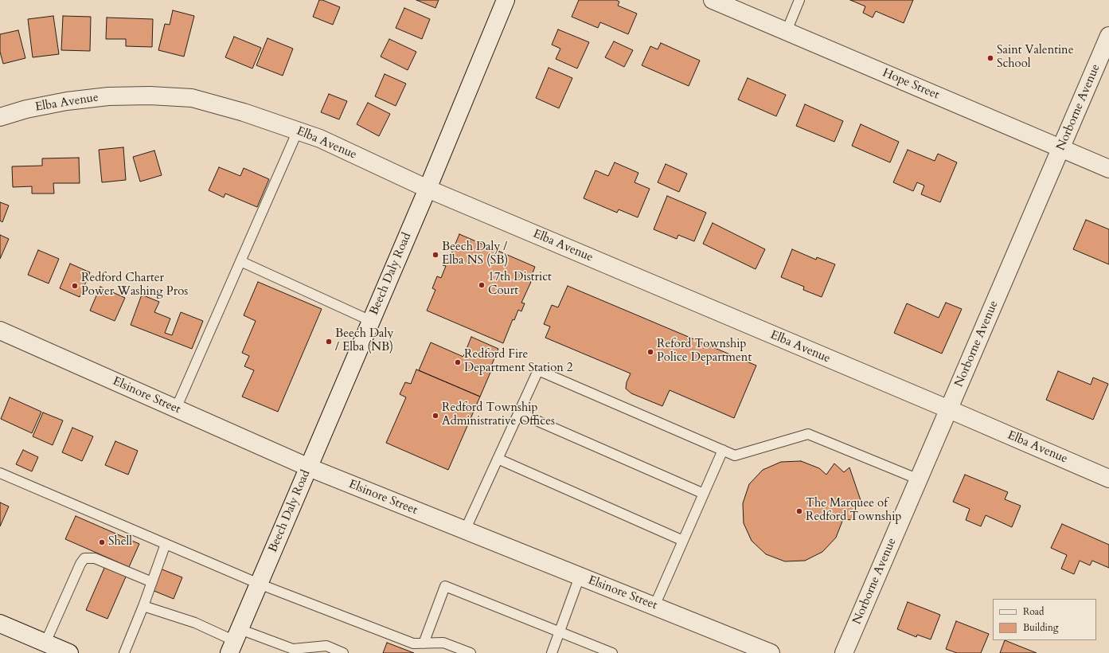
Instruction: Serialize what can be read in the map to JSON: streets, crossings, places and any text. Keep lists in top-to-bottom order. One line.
{"streets":{"street":["Hope Street","Elba Avenue","Norborne Avenue","Beech Daly Road","Elsinore Street"]},"crossings":[["Hope Street","Norborne Avenue"],["Elba Avenue","Norborne Avenue"],["Elba Avenue","Beech Daly Road"],["Beech Daly Road","Elsinore Street"]],"places":["Saint Valentine School","Beech Daly / Elba NS (SB)","17th District Court","Redford Charter Power Washing Pros","Beech Daly / Elba (NB)","Reford Township Police Department","Redford Fire Department Station 2","Redford Township Administrative Offices","The Marquee of Redford Township","Shell"],"legend":["Road","Building"]}
